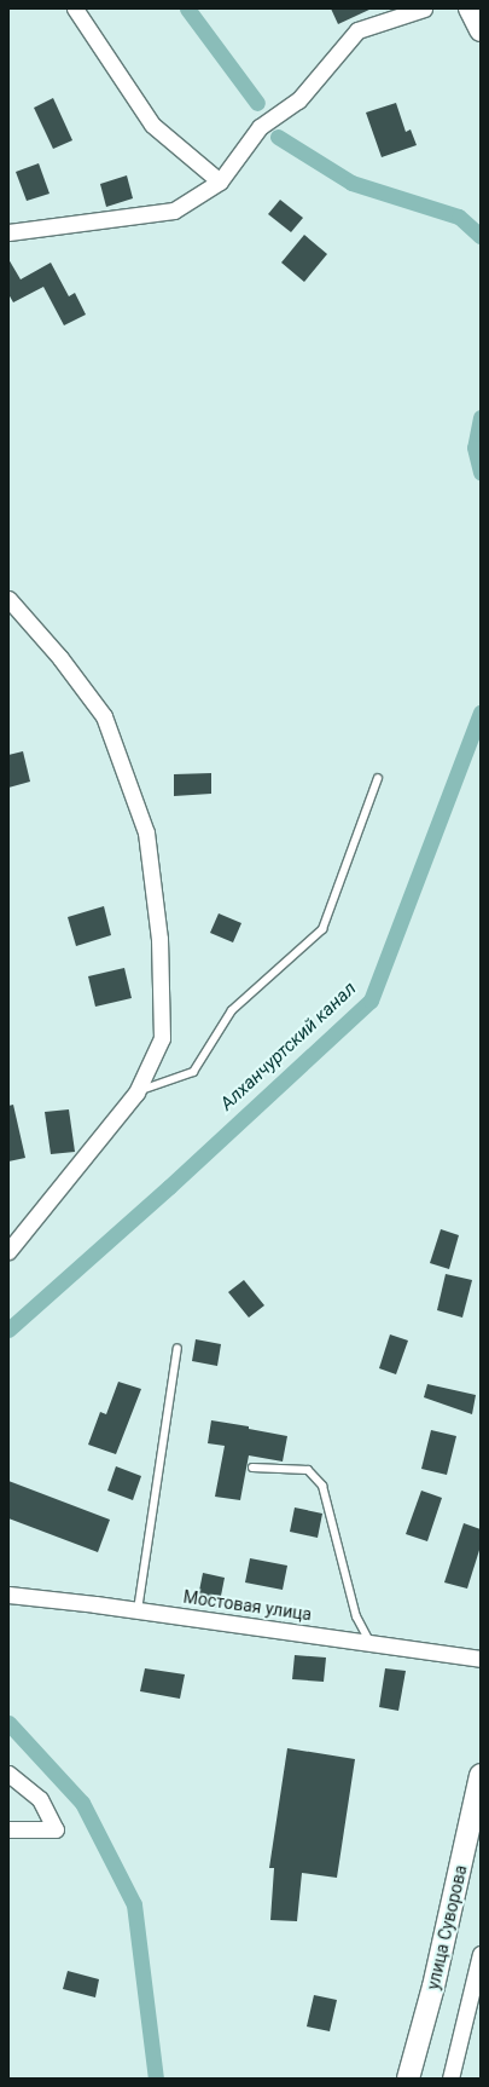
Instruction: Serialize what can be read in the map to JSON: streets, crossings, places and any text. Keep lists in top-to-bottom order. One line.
{"streets":{"main road":["улица Суворова"],"street":["Мостовая улица"]},"water":["Алханчуртский канал"]}
